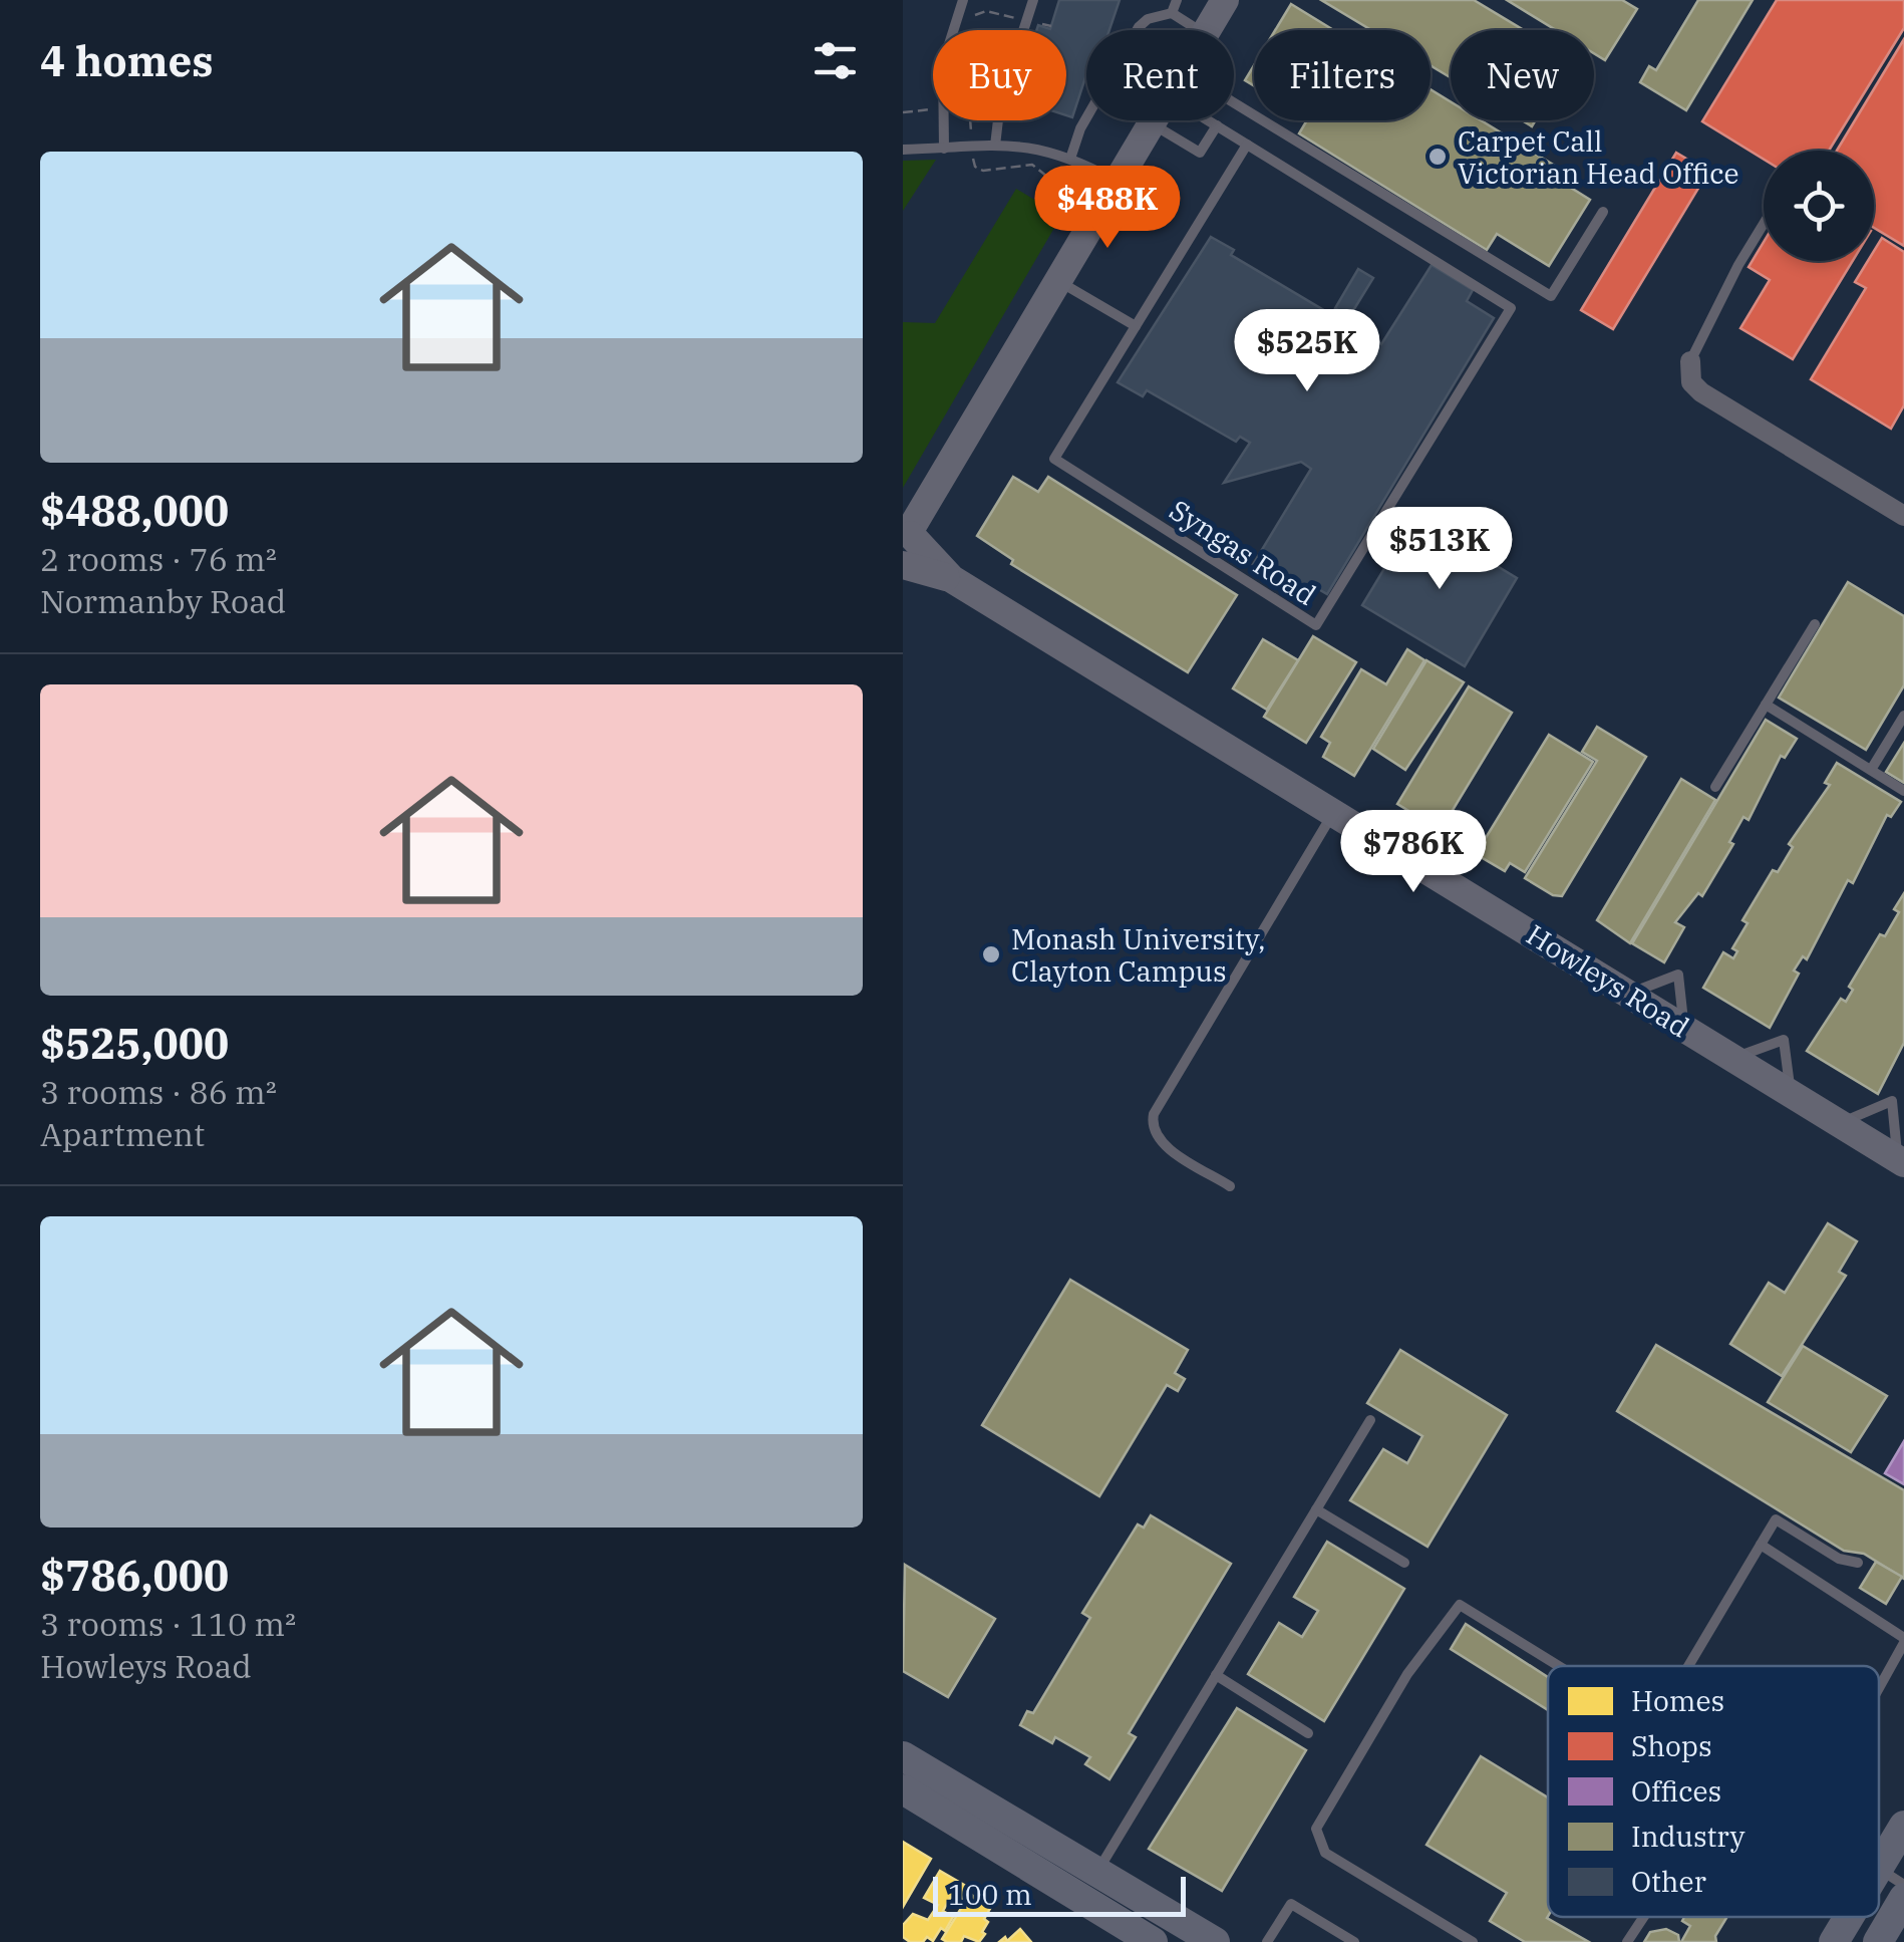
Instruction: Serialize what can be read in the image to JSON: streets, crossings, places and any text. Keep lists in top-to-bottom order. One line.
{"streets":{"street":["Howleys Road"],"lane":["Syngas Road"]},"places":["Carpet Call Victorian Head Office","Monash University, Clayton Campus"],"legend":["Homes","Shops","Offices","Industry","Other"],"scale_bar":"100 m","page":{"heading":"4 homes","chip":["Buy","Rent","Filters","New"],"list":[{"name":"$488,000","note":"2 rooms · 76 m² · Normanby Road"},{"name":"$525,000","note":"3 rooms · 86 m² · Apartment"},{"name":"$786,000","note":"3 rooms · 110 m² · Howleys Road"}],"price":["$488K","$525K","$513K","$786K"],"scale":"100 m"}}
